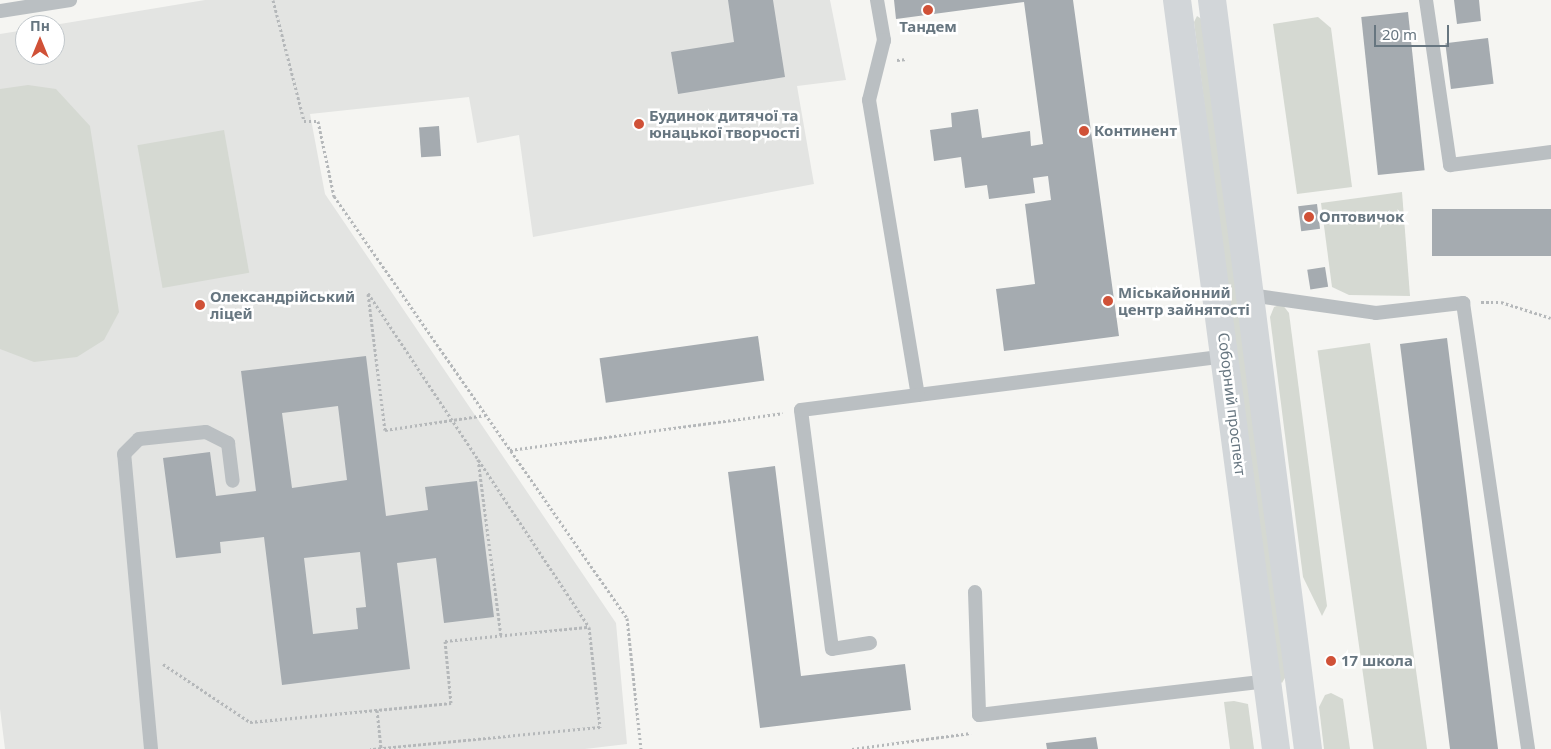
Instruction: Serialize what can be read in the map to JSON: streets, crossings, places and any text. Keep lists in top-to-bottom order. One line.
{"streets":{"main road":["Соборний проспект"]},"places":["Тандем","Будинок дитячої та юнацької творчості","Континент","Оптовичок","Міськайонний центр зайнятості","Олександрійський ліцей","17 школа"],"scale_bar":"20 m","north":"top"}
